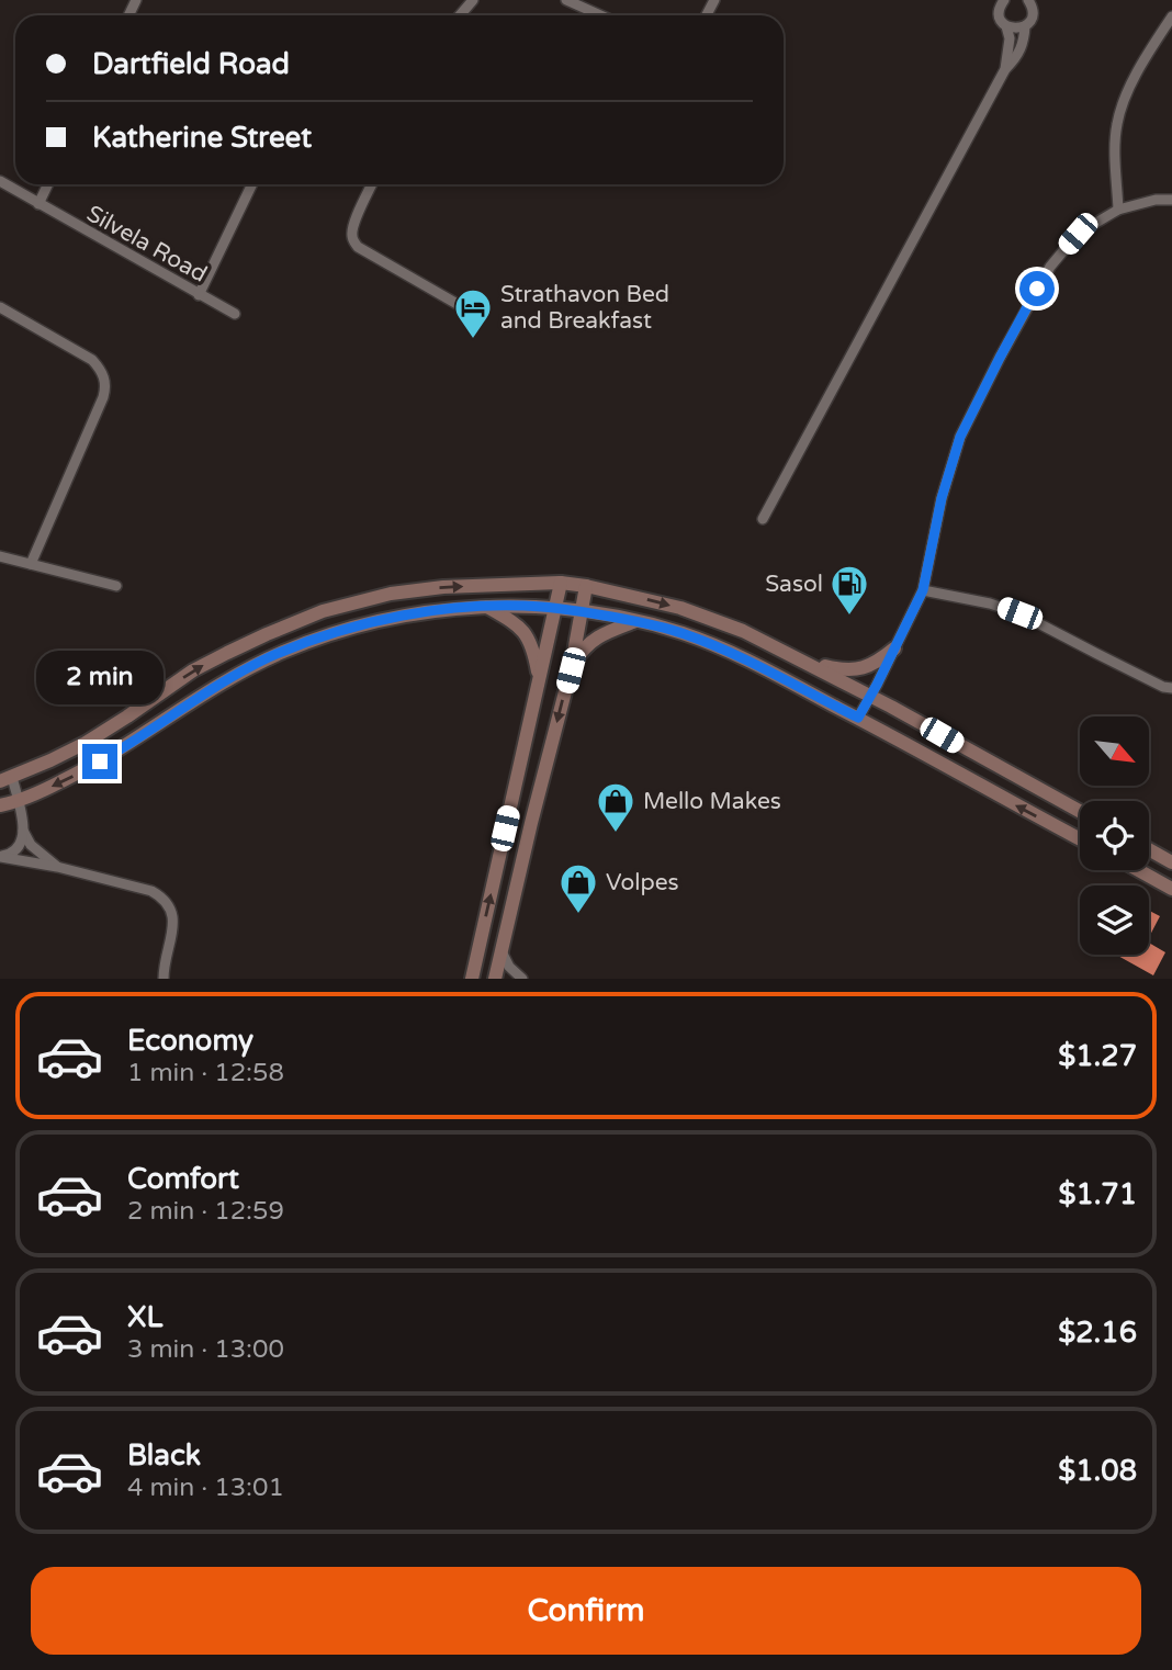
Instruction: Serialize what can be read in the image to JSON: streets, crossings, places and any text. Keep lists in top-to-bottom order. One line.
{"streets":{"street":["Silvela Road"]},"places":{"hotel":["Strathavon Bed and Breakfast"],"fuel station":["Sasol"],"shop":["Mello Makes","Volpes"]},"north":"bottom right","page":{"banner":["Dartfield Road","Katherine Street"],"bubble":"2 min","list":[{"name":"Economy","note":"1 min · 12:58","value":"$1.27"},{"name":"Comfort","note":"2 min · 12:59","value":"$1.71"},{"name":"XL","note":"3 min · 13:00","value":"$2.16"},{"name":"Black","note":"4 min · 13:01","value":"$1.08"}],"buttons":"Confirm"}}
